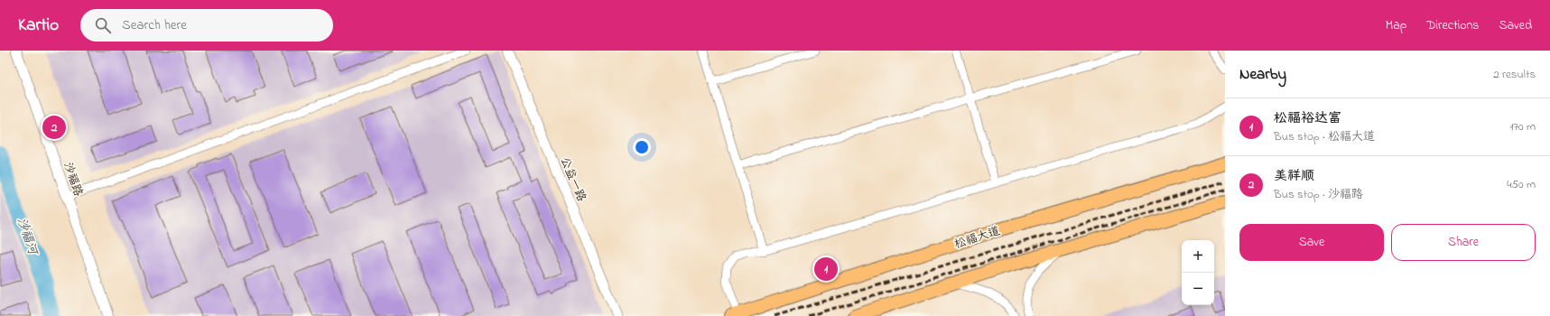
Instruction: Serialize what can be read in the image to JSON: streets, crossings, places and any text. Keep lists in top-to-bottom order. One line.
{"streets":{"main road":["松福大道"],"street":["沙福路","公益一路"]},"water":["沙福河"],"page":{"header":"Kartio","search":"Search here","nav":["Map","Directions","Saved"],"heading":["Nearby","2 results"],"list":[{"mark":"1","name":"松福裕达富","note":"Bus stop · 松福大道","value":"170 m"},{"mark":"2","name":"美祥顺","note":"Bus stop · 沙福路","value":"450 m"}],"pins":["2","1"],"buttons":["Save","Share"],"map_buttons":["+","−"]}}
